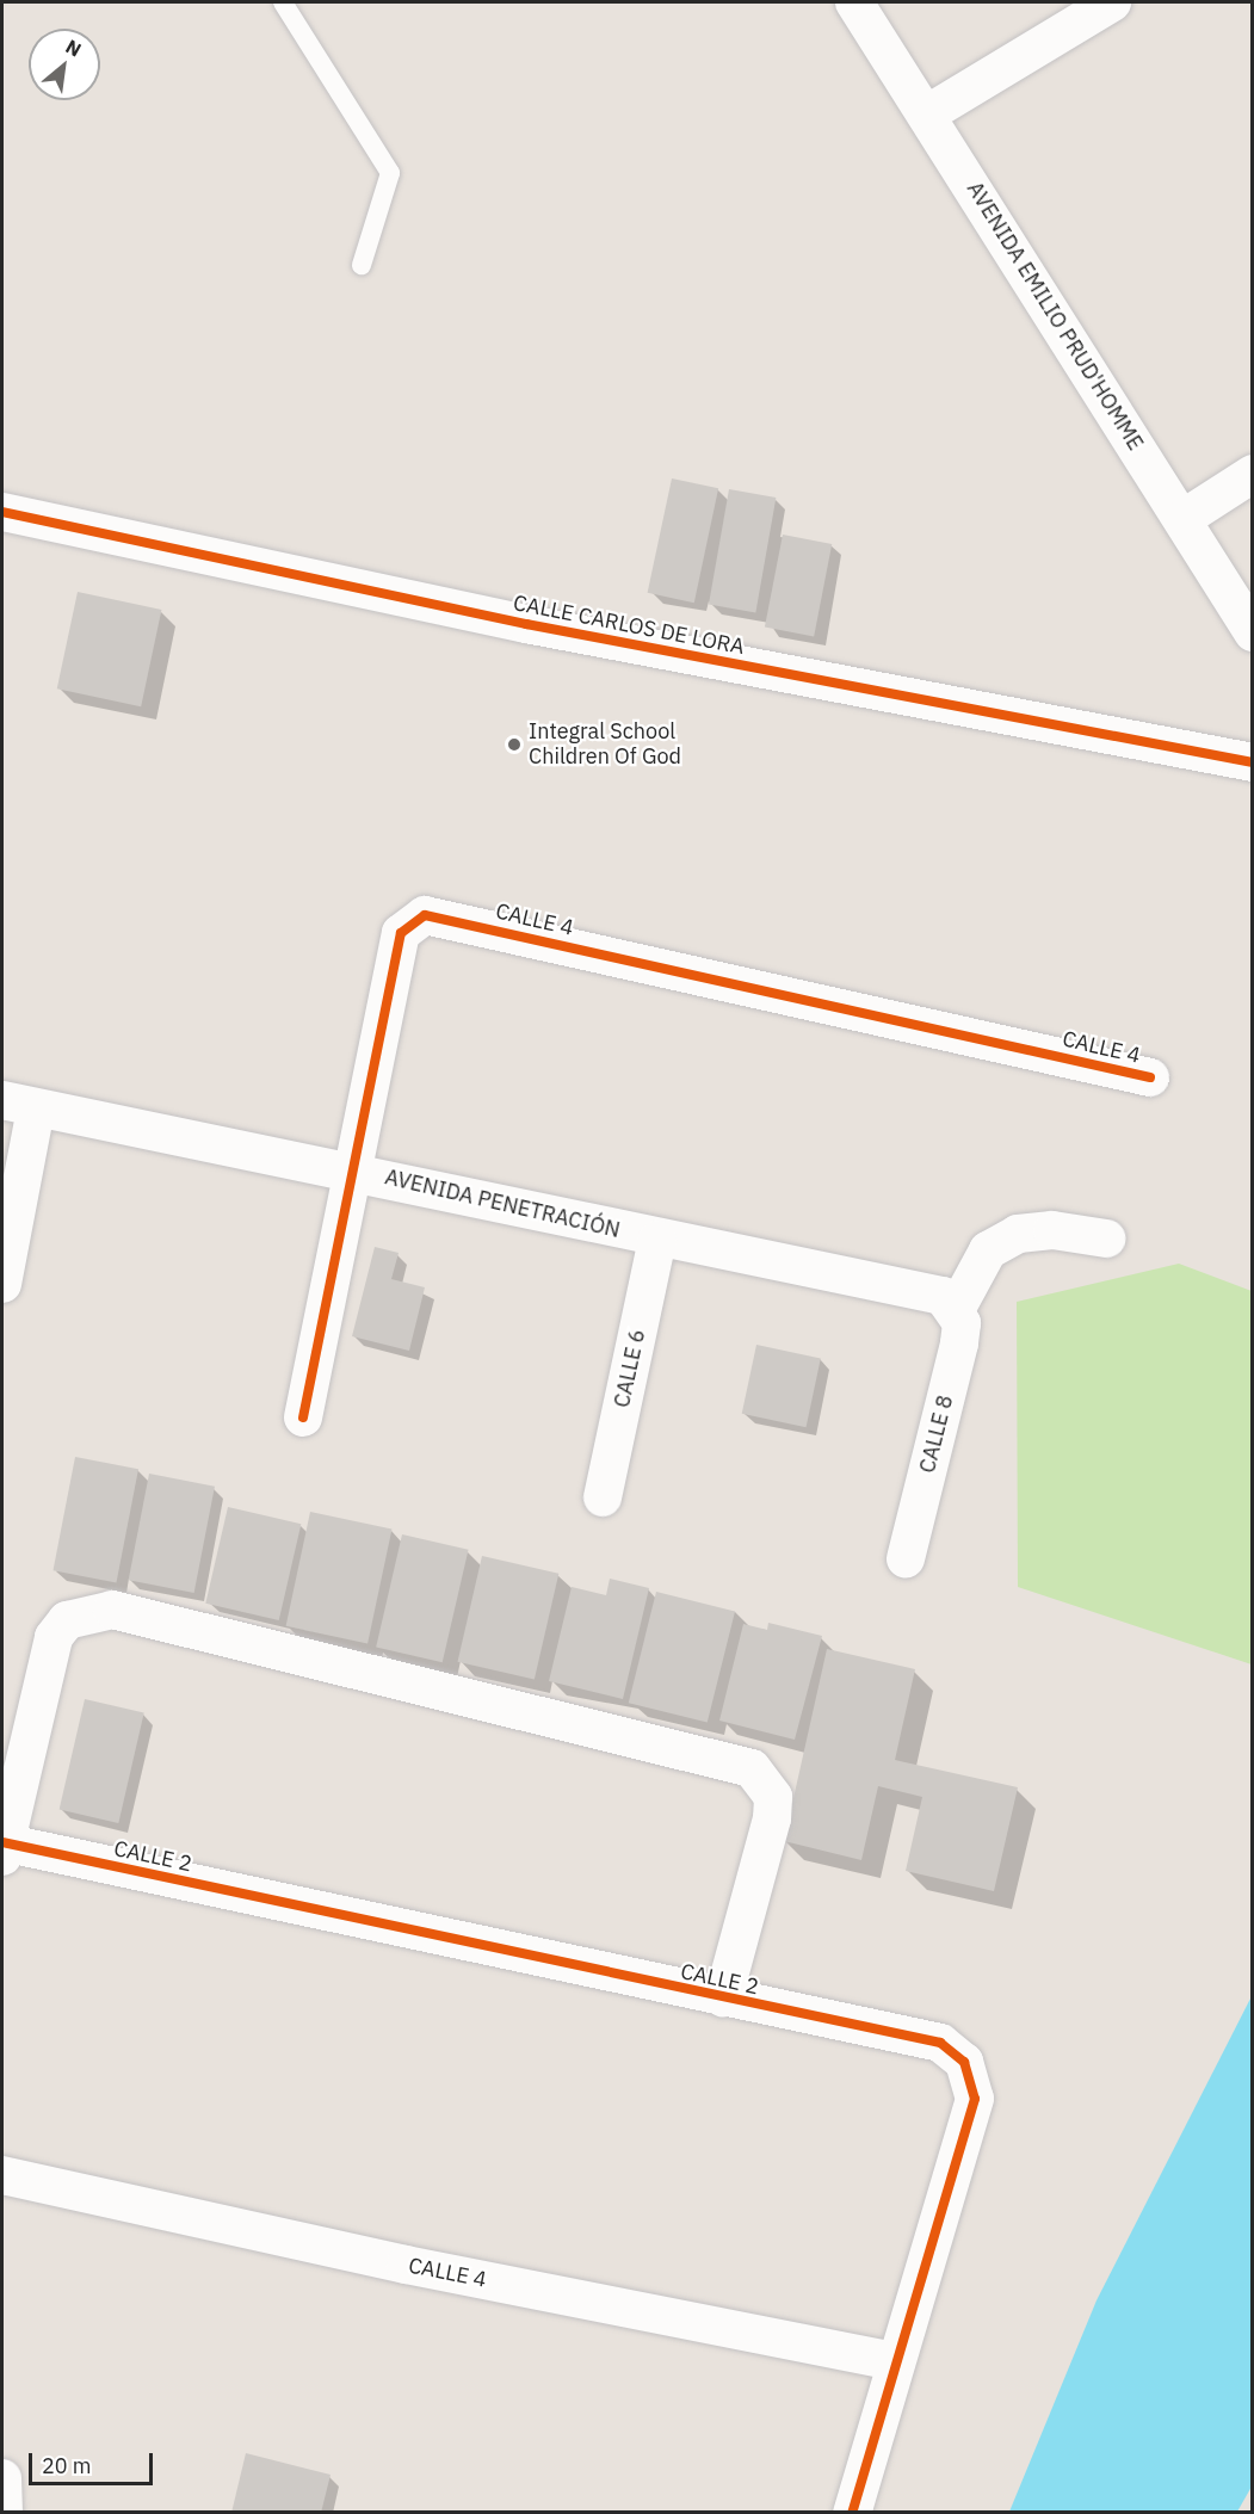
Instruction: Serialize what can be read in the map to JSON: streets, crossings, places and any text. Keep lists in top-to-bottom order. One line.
{"streets":{"street":["AVENIDA EMILIO PRUD'HOMME","CALLE CARLOS DE LORA","CALLE 4","AVENIDA PENETRACIÓN","CALLE 6","CALLE 8","CALLE 2"]},"crossings":[["CALLE 4","AVENIDA PENETRACIÓN"],["CALLE 4","CALLE 2"],["AVENIDA PENETRACIÓN","CALLE 6"],["AVENIDA PENETRACIÓN","CALLE 8"]],"places":["Integral School Children Of God"],"scale_bar":"20 m","north":"top right"}
